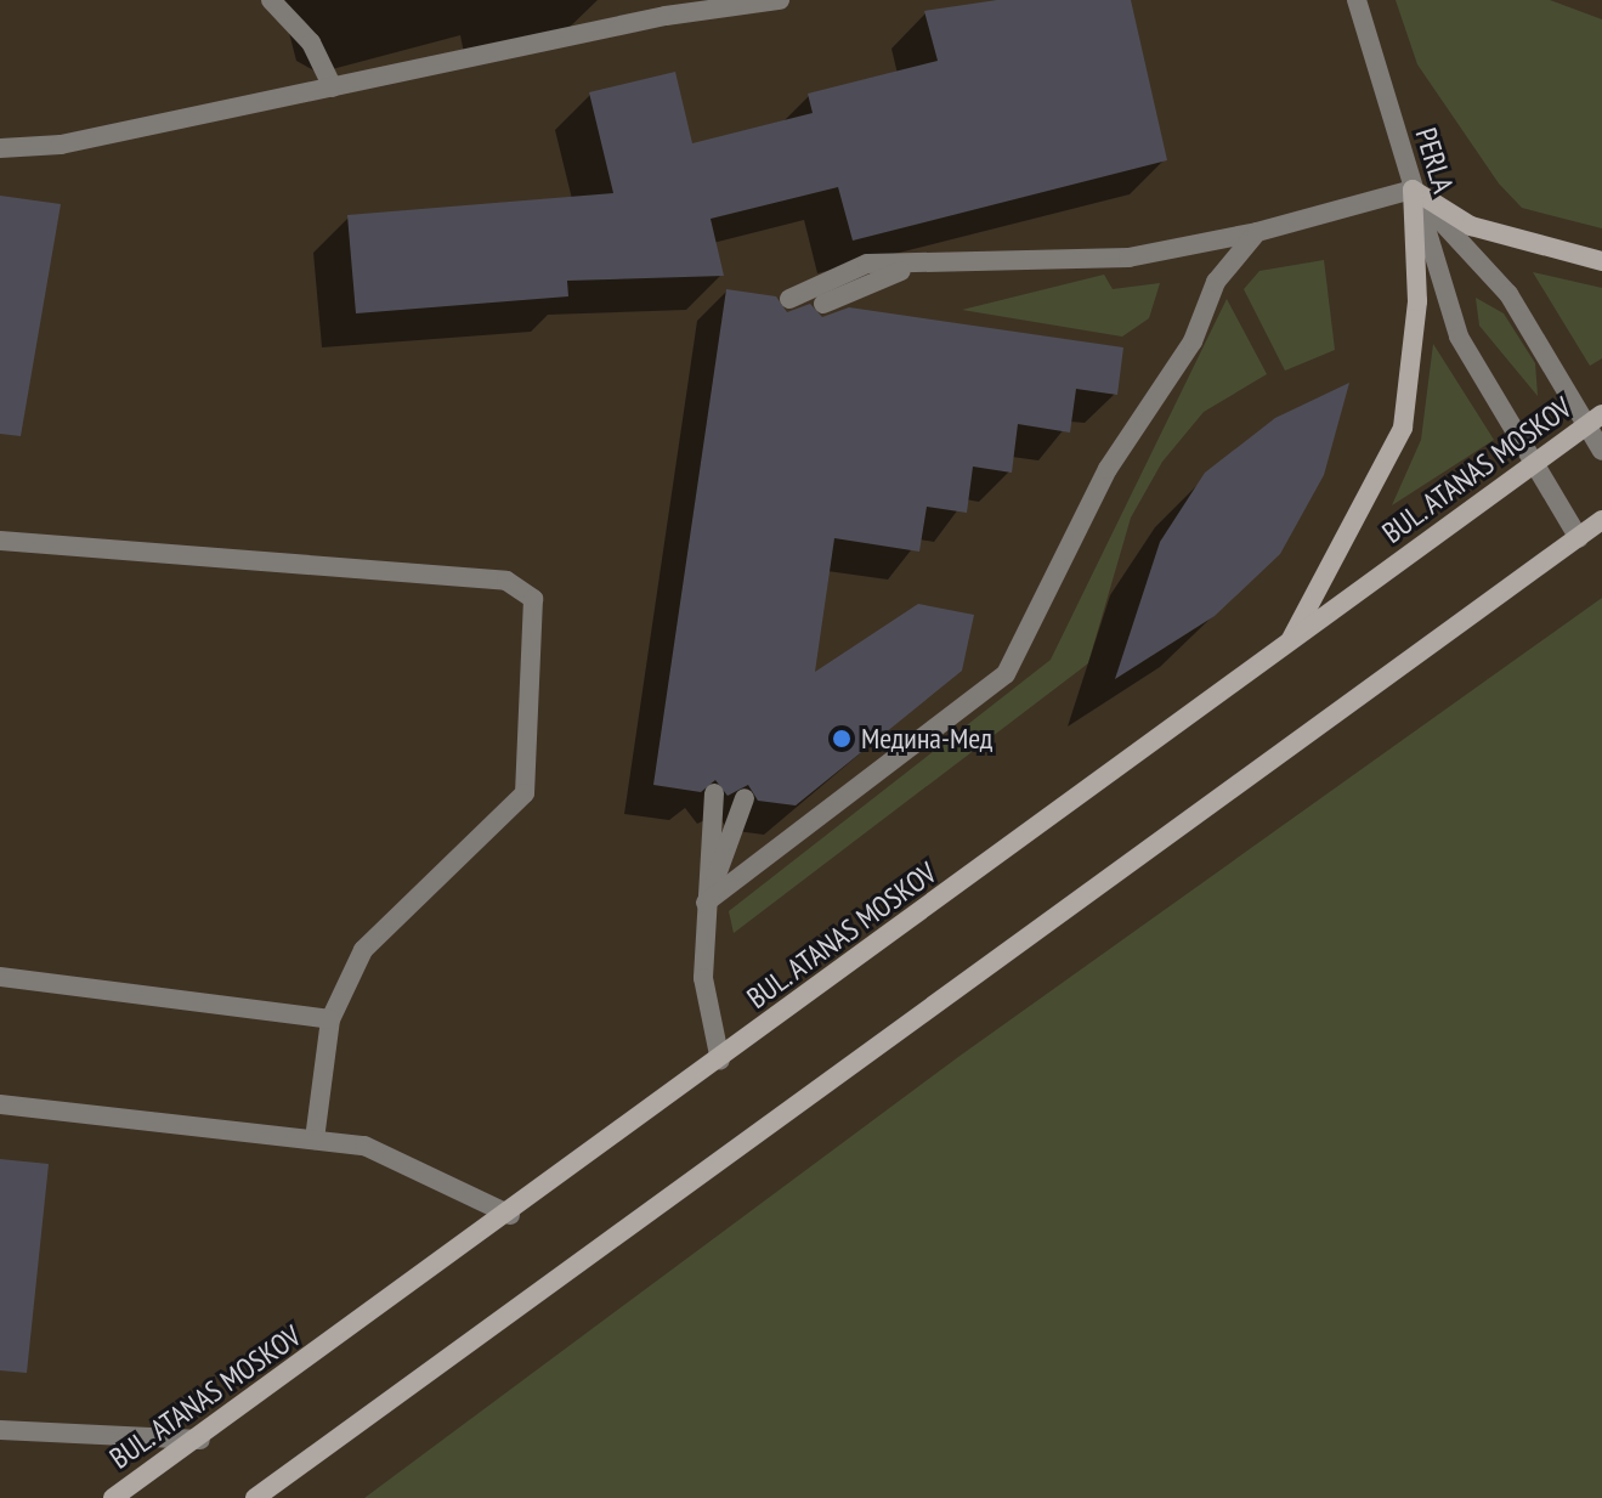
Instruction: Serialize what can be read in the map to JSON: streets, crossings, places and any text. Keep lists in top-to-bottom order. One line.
{"streets":{"main road":["BUL. ATANAS MOSKOV"],"street":["PERLA"]},"crossings":[["PERLA","BUL. ATANAS MOSKOV"]],"places":["Медина-Мед"]}
